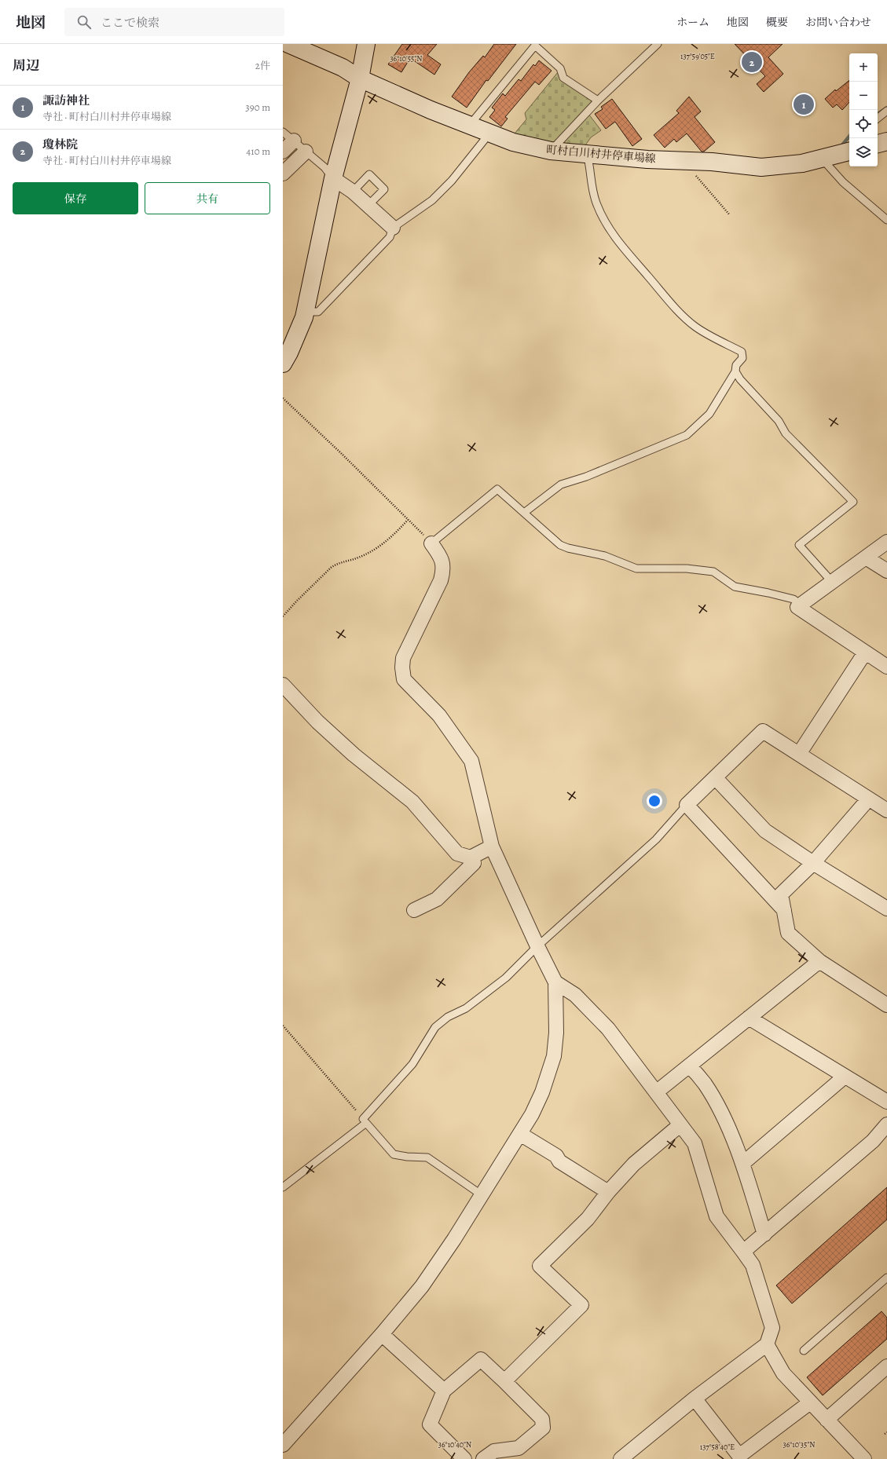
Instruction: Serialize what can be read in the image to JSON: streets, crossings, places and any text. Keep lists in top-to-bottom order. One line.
{"streets":{"main road":["町村白川村井停車場線"]},"page":{"header":"地図","search":"ここで検索","nav":["ホーム","地図","概要","お問い合わせ"],"heading":["周辺","2件"],"pins":["2","1"],"map_buttons":["+","−"],"list":[{"mark":"1","name":"諏訪神社","note":"寺社 · 町村白川村井停車場線","value":"390 m"},{"mark":"2","name":"瓊林院","note":"寺社 · 町村白川村井停車場線","value":"410 m"}],"buttons":["保存","共有"]},"coordinates":["137°59'05\"E","36°10'55\"N","36°10'40\"N","36°10'35\"N","137°58'40\"E"]}
